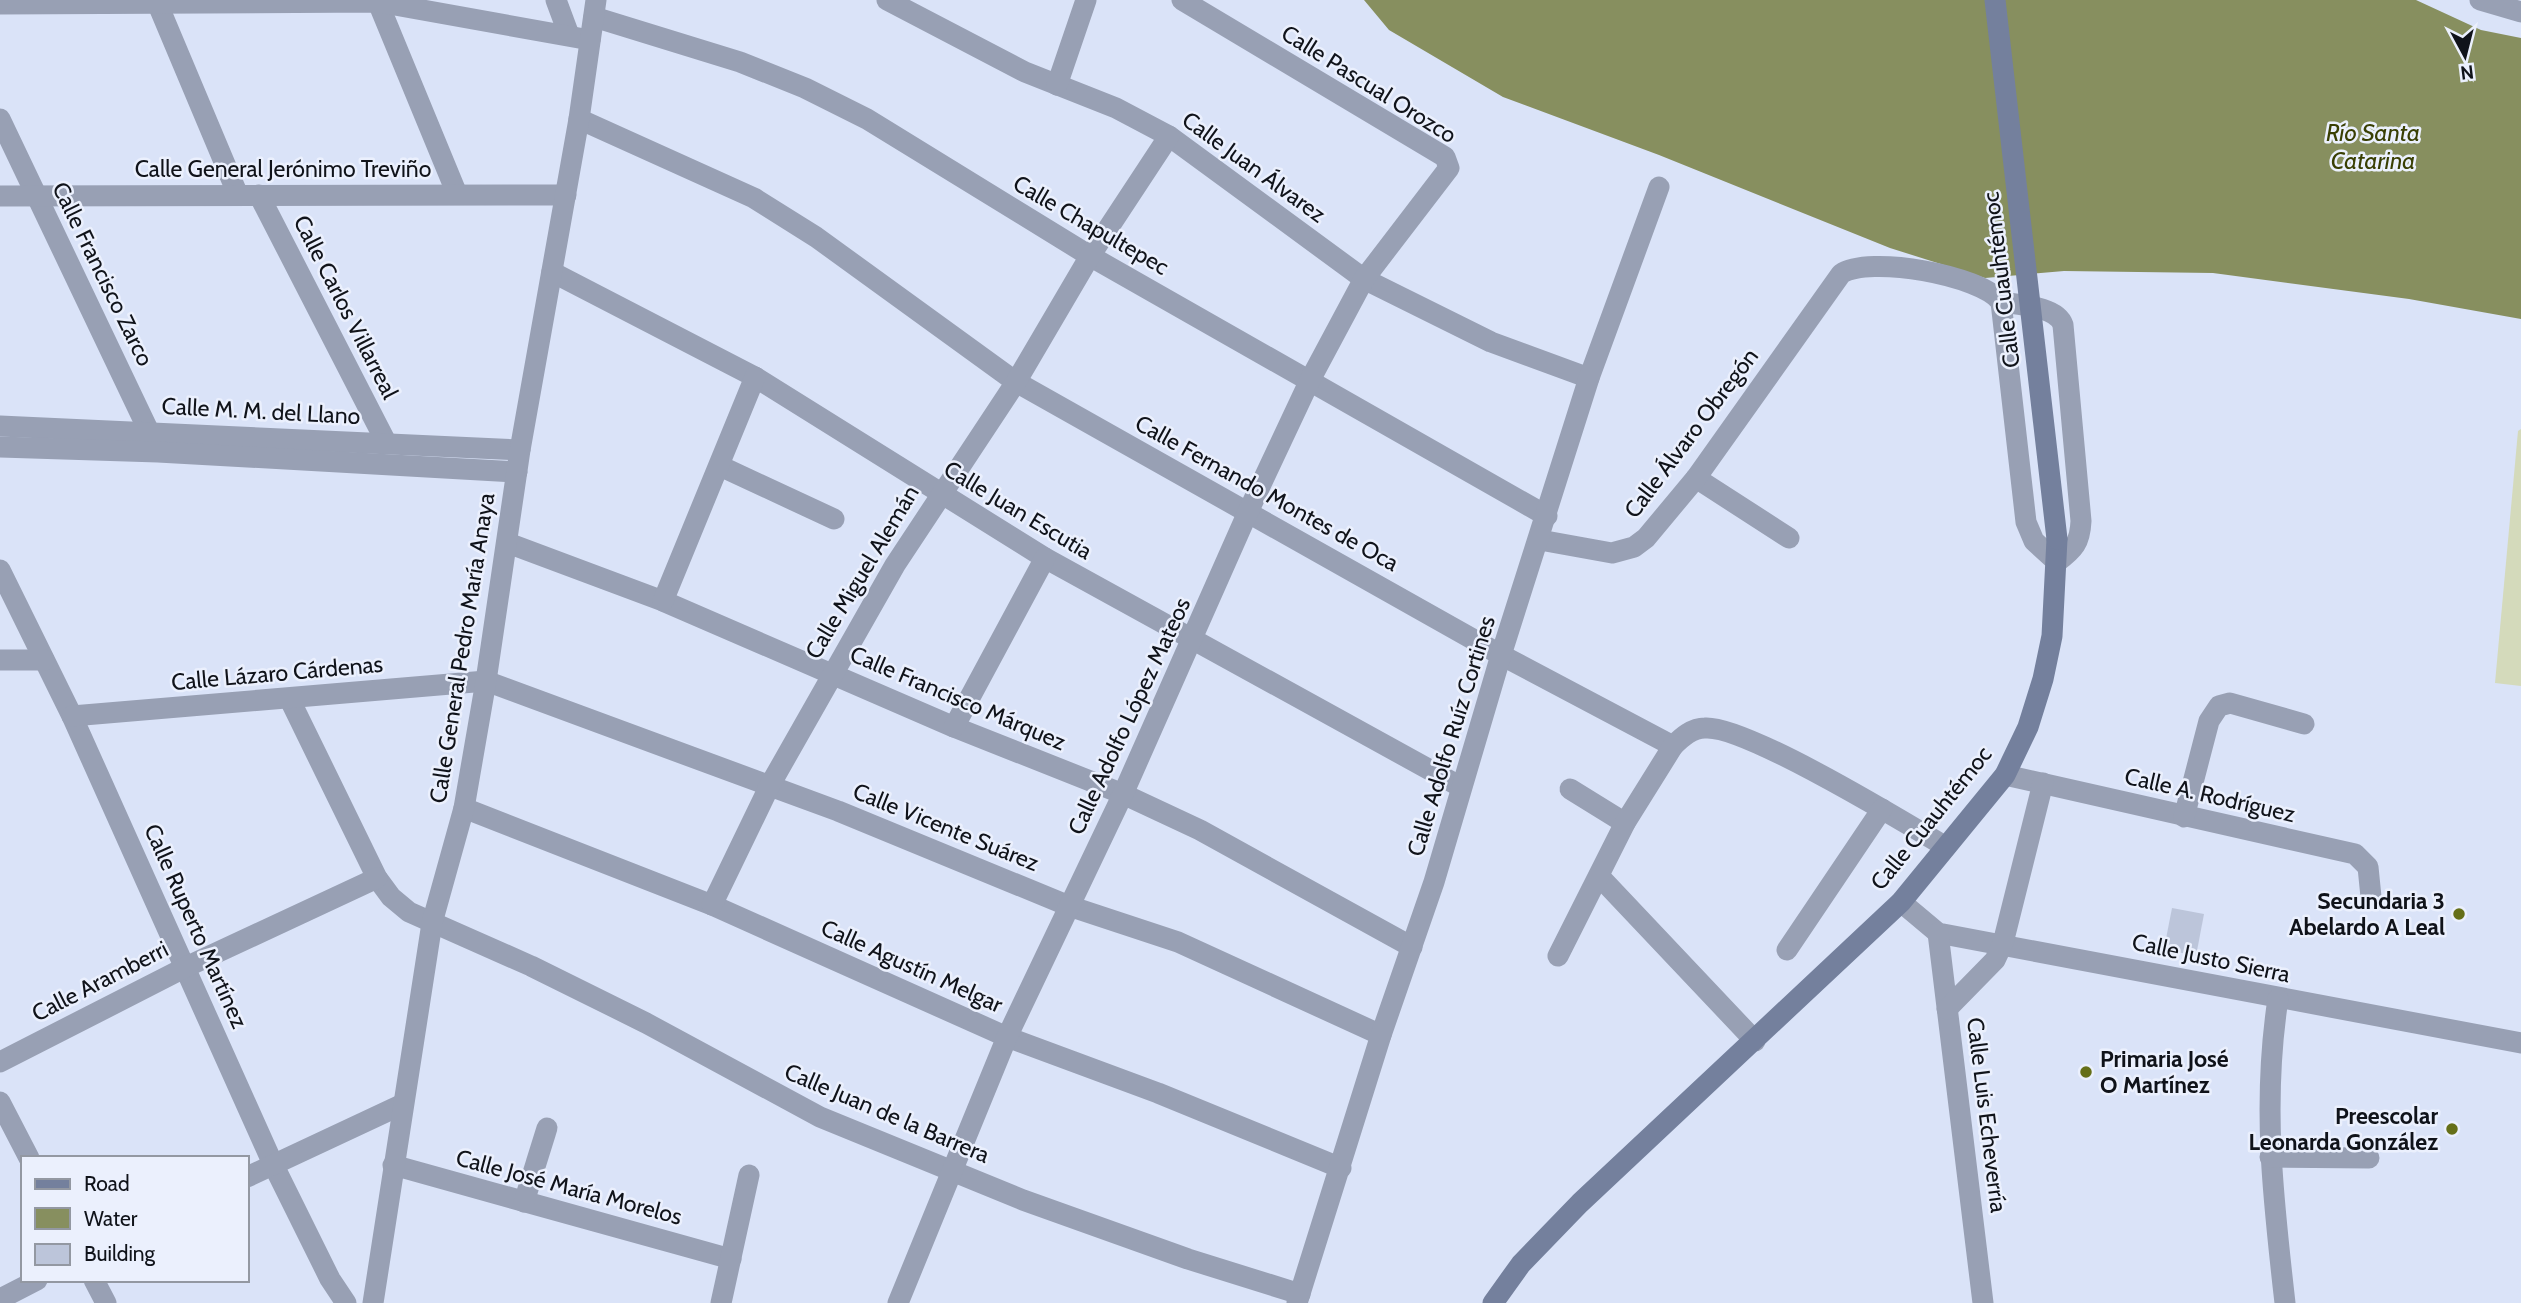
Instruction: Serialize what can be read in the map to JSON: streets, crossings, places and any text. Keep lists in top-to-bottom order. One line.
{"streets":{"street":["Calle Pascual Orozco","Calle Juan Álvarez","Calle General Jerónimo Treviño","Calle Chapultepec","Calle Francisco Zarco","Calle Cuauhtémoc","Calle Carlos Villarreal","Calle M. M. del Llano","Calle Álvaro Obregón","Calle Fernando Montes de Oca","Calle Juan Escutia","Calle Miguel Alemán","Calle General Pedro María Anaya","Calle Lázaro Cárdenas","Calle Francisco Márquez","Calle Adolfo López Mateos","Calle Adolfo Ruíz Cortines","Calle A. Rodríguez","Calle Vicente Suárez","Calle Ruperto Martínez","Calle Justo Sierra","Calle Agustín Melgar","Calle Aramberri","Calle Juan de la Barrera","Calle Luis Echeverría","Calle José María Morelos"]},"crossings":[["Calle Pascual Orozco","Calle Adolfo López Mateos"],["Calle Juan Álvarez","Calle Miguel Alemán"],["Calle Juan Álvarez","Calle Adolfo López Mateos"],["Calle Juan Álvarez","Calle Adolfo Ruíz Cortines"],["Calle General Jerónimo Treviño","Calle Francisco Zarco"],["Calle General Jerónimo Treviño","Calle Carlos Villarreal"],["Calle General Jerónimo Treviño","Calle General Pedro María Anaya"],["Calle Chapultepec","Calle Miguel Alemán"],["Calle Chapultepec","Calle General Pedro María Anaya"],["Calle Chapultepec","Calle Adolfo López Mateos"],["Calle Chapultepec","Calle Adolfo Ruíz Cortines"],["Calle Francisco Zarco","Calle M. M. del Llano"],["Calle Cuauhtémoc","Calle A. Rodríguez"],["Calle Carlos Villarreal","Calle M. M. del Llano"],["Calle M. M. del Llano","Calle General Pedro María Anaya"],["Calle Álvaro Obregón","Calle Adolfo Ruíz Cortines"],["Calle Fernando Montes de Oca","Calle Miguel Alemán"],["Calle Fernando Montes de Oca","Calle General Pedro María Anaya"],["Calle Fernando Montes de Oca","Calle Adolfo López Mateos"],["Calle Fernando Montes de Oca","Calle Adolfo Ruíz Cortines"],["Calle Juan Escutia","Calle Miguel Alemán"],["Calle Juan Escutia","Calle General Pedro María Anaya"],["Calle Juan Escutia","Calle Adolfo López Mateos"],["Calle Juan Escutia","Calle Adolfo Ruíz Cortines"],["Calle Miguel Alemán","Calle Francisco Márquez"],["Calle Miguel Alemán","Calle Vicente Suárez"],["Calle Miguel Alemán","Calle Agustín Melgar"],["Calle General Pedro María Anaya","Calle Lázaro Cárdenas"],["Calle General Pedro María Anaya","Calle Francisco Márquez"],["Calle General Pedro María Anaya","Calle Vicente Suárez"],["Calle General Pedro María Anaya","Calle Agustín Melgar"],["Calle General Pedro María Anaya","Calle Juan de la Barrera"],["Calle General Pedro María Anaya","Calle José María Morelos"],["Calle Lázaro Cárdenas","Calle Vicente Suárez"],["Calle Lázaro Cárdenas","Calle Ruperto Martínez"],["Calle Francisco Márquez","Calle Adolfo López Mateos"],["Calle Francisco Márquez","Calle Adolfo Ruíz Cortines"],["Calle Adolfo López Mateos","Calle Vicente Suárez"],["Calle Adolfo López Mateos","Calle Agustín Melgar"],["Calle Adolfo López Mateos","Calle Juan de la Barrera"],["Calle Adolfo Ruíz Cortines","Calle Vicente Suárez"],["Calle Adolfo Ruíz Cortines","Calle Agustín Melgar"],["Calle Adolfo Ruíz Cortines","Calle Juan de la Barrera"],["Calle Ruperto Martínez","Calle Aramberri"],["Calle Justo Sierra","Calle Luis Echeverría"]],"water":["Río Santa Catarina"],"places":["Secundaria 3 Abelardo A Leal","Primaria José O Martínez","Preescolar Leonarda González"],"legend":["Road","Water","Building"],"north":"bottom"}
